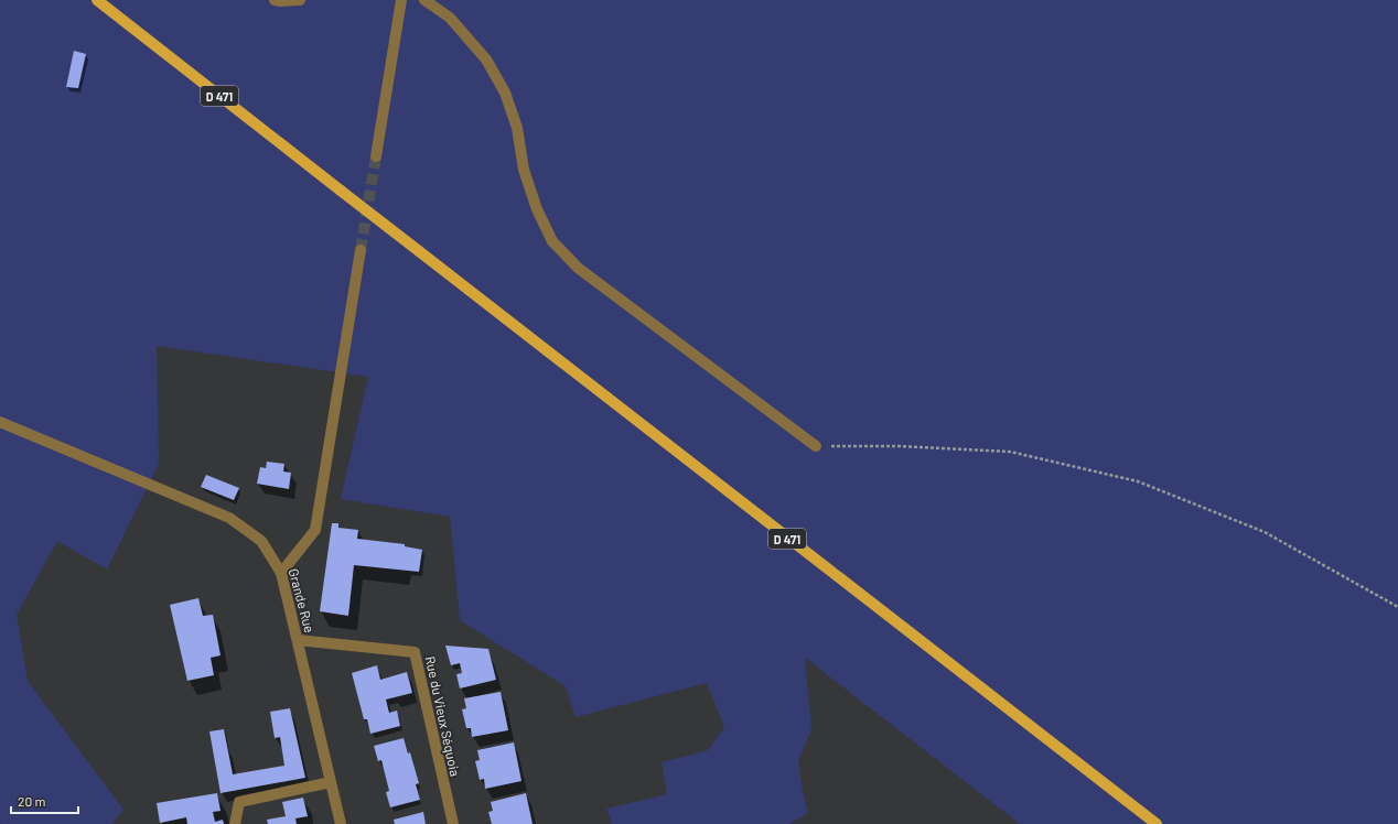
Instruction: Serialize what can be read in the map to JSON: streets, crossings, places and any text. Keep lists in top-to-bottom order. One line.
{"streets":{"main road":["D 471"],"street":["Grande Rue","Rue du Vieux Séquoia"]},"crossings":[["Grande Rue","Rue du Vieux Séquoia"]],"scale_bar":"20 m"}
